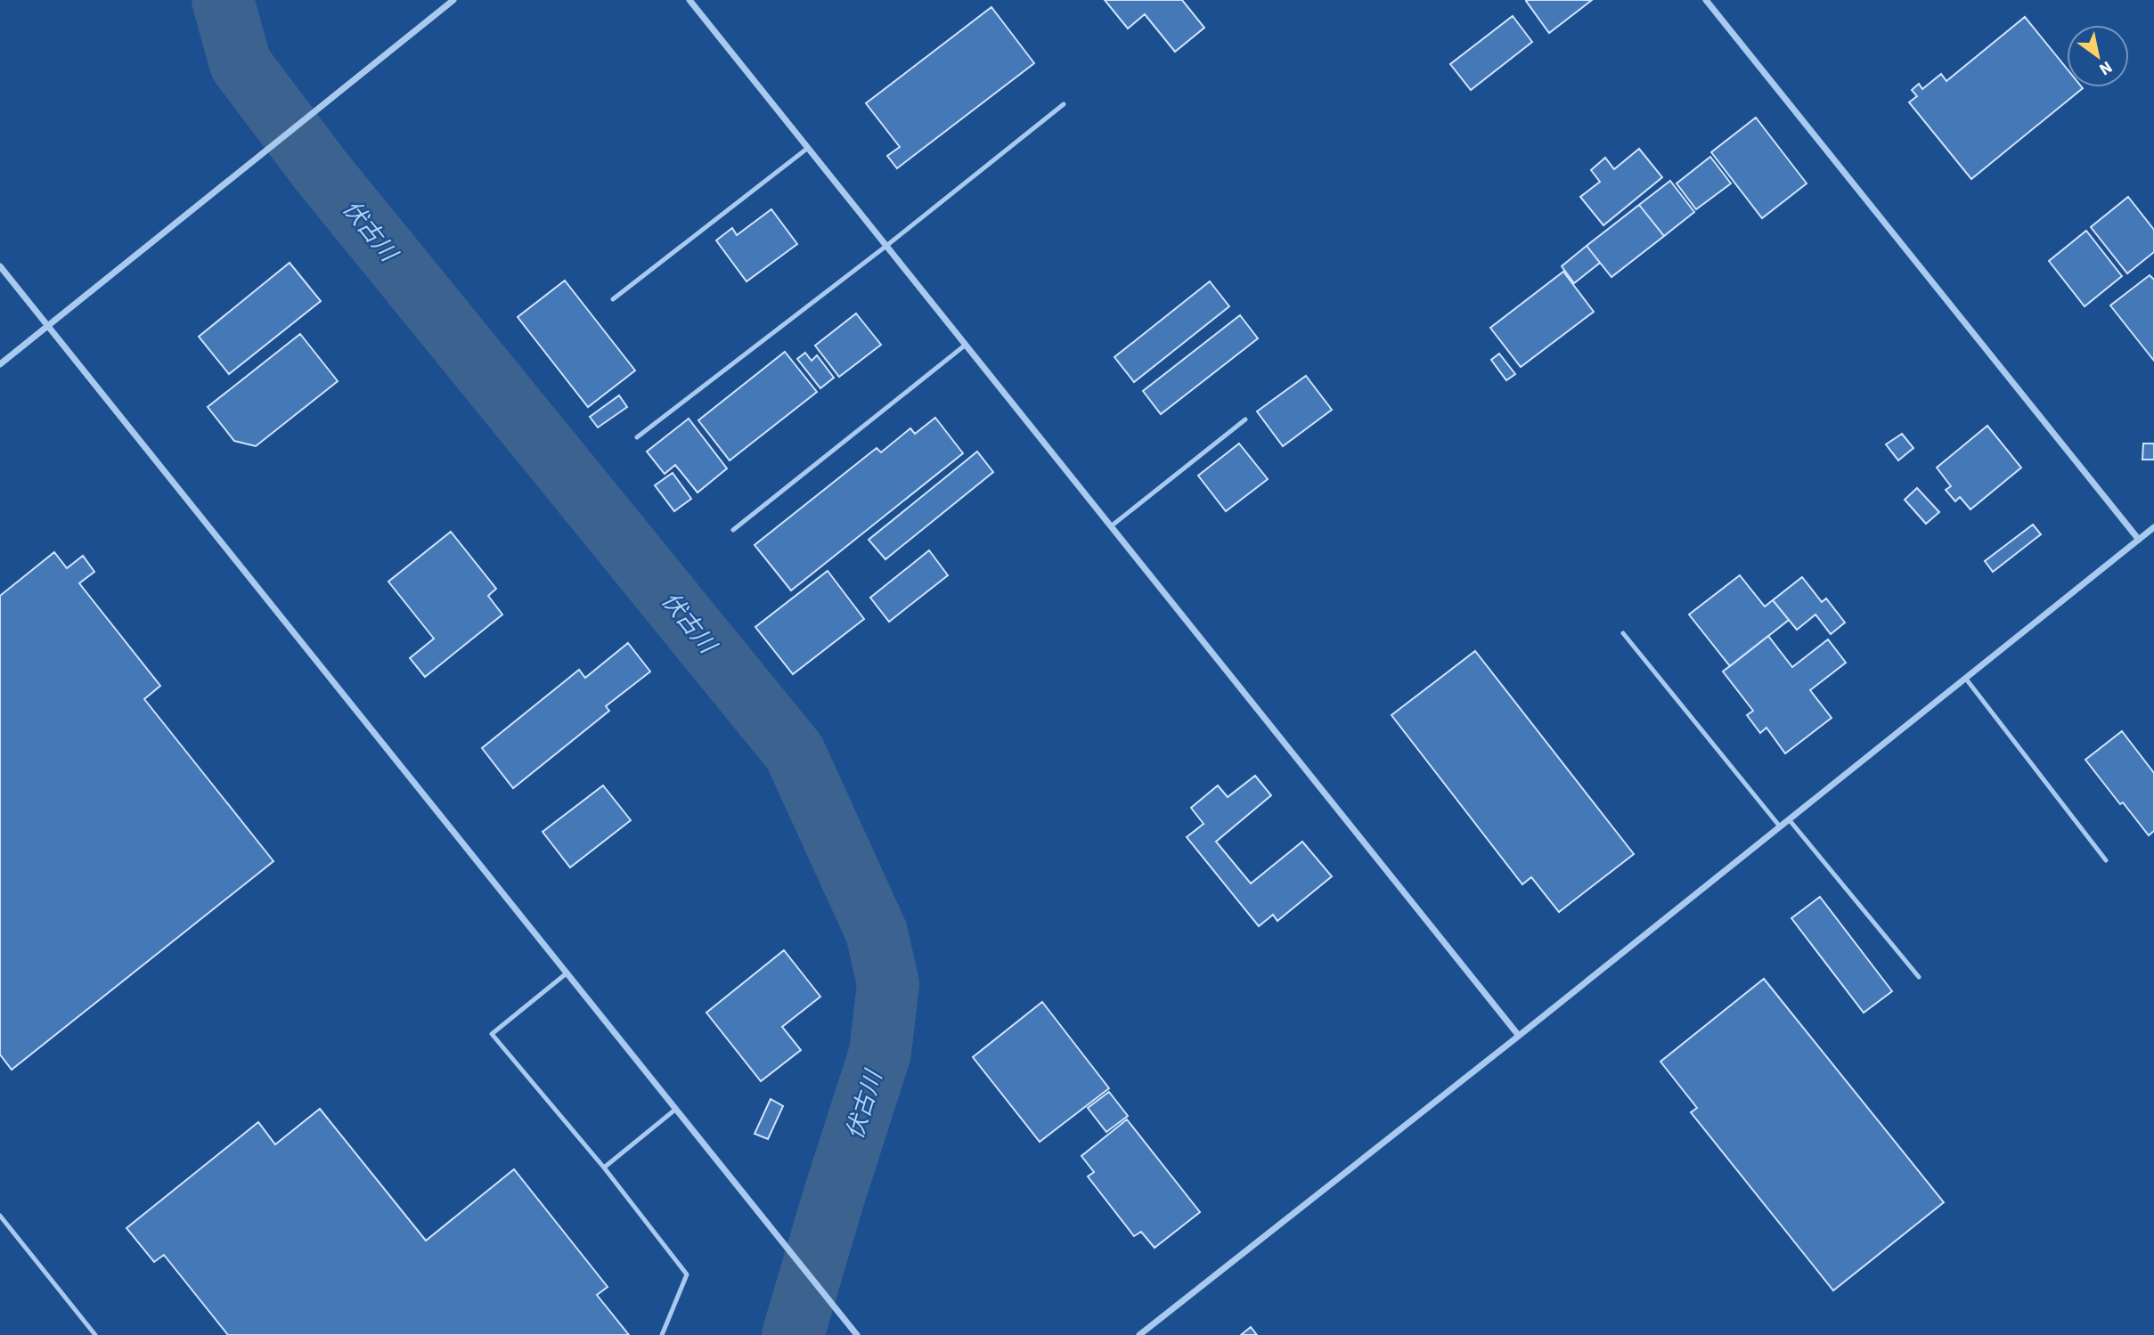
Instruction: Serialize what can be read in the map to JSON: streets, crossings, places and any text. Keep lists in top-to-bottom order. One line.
{"water":["伏古川"],"north":"bottom right"}
